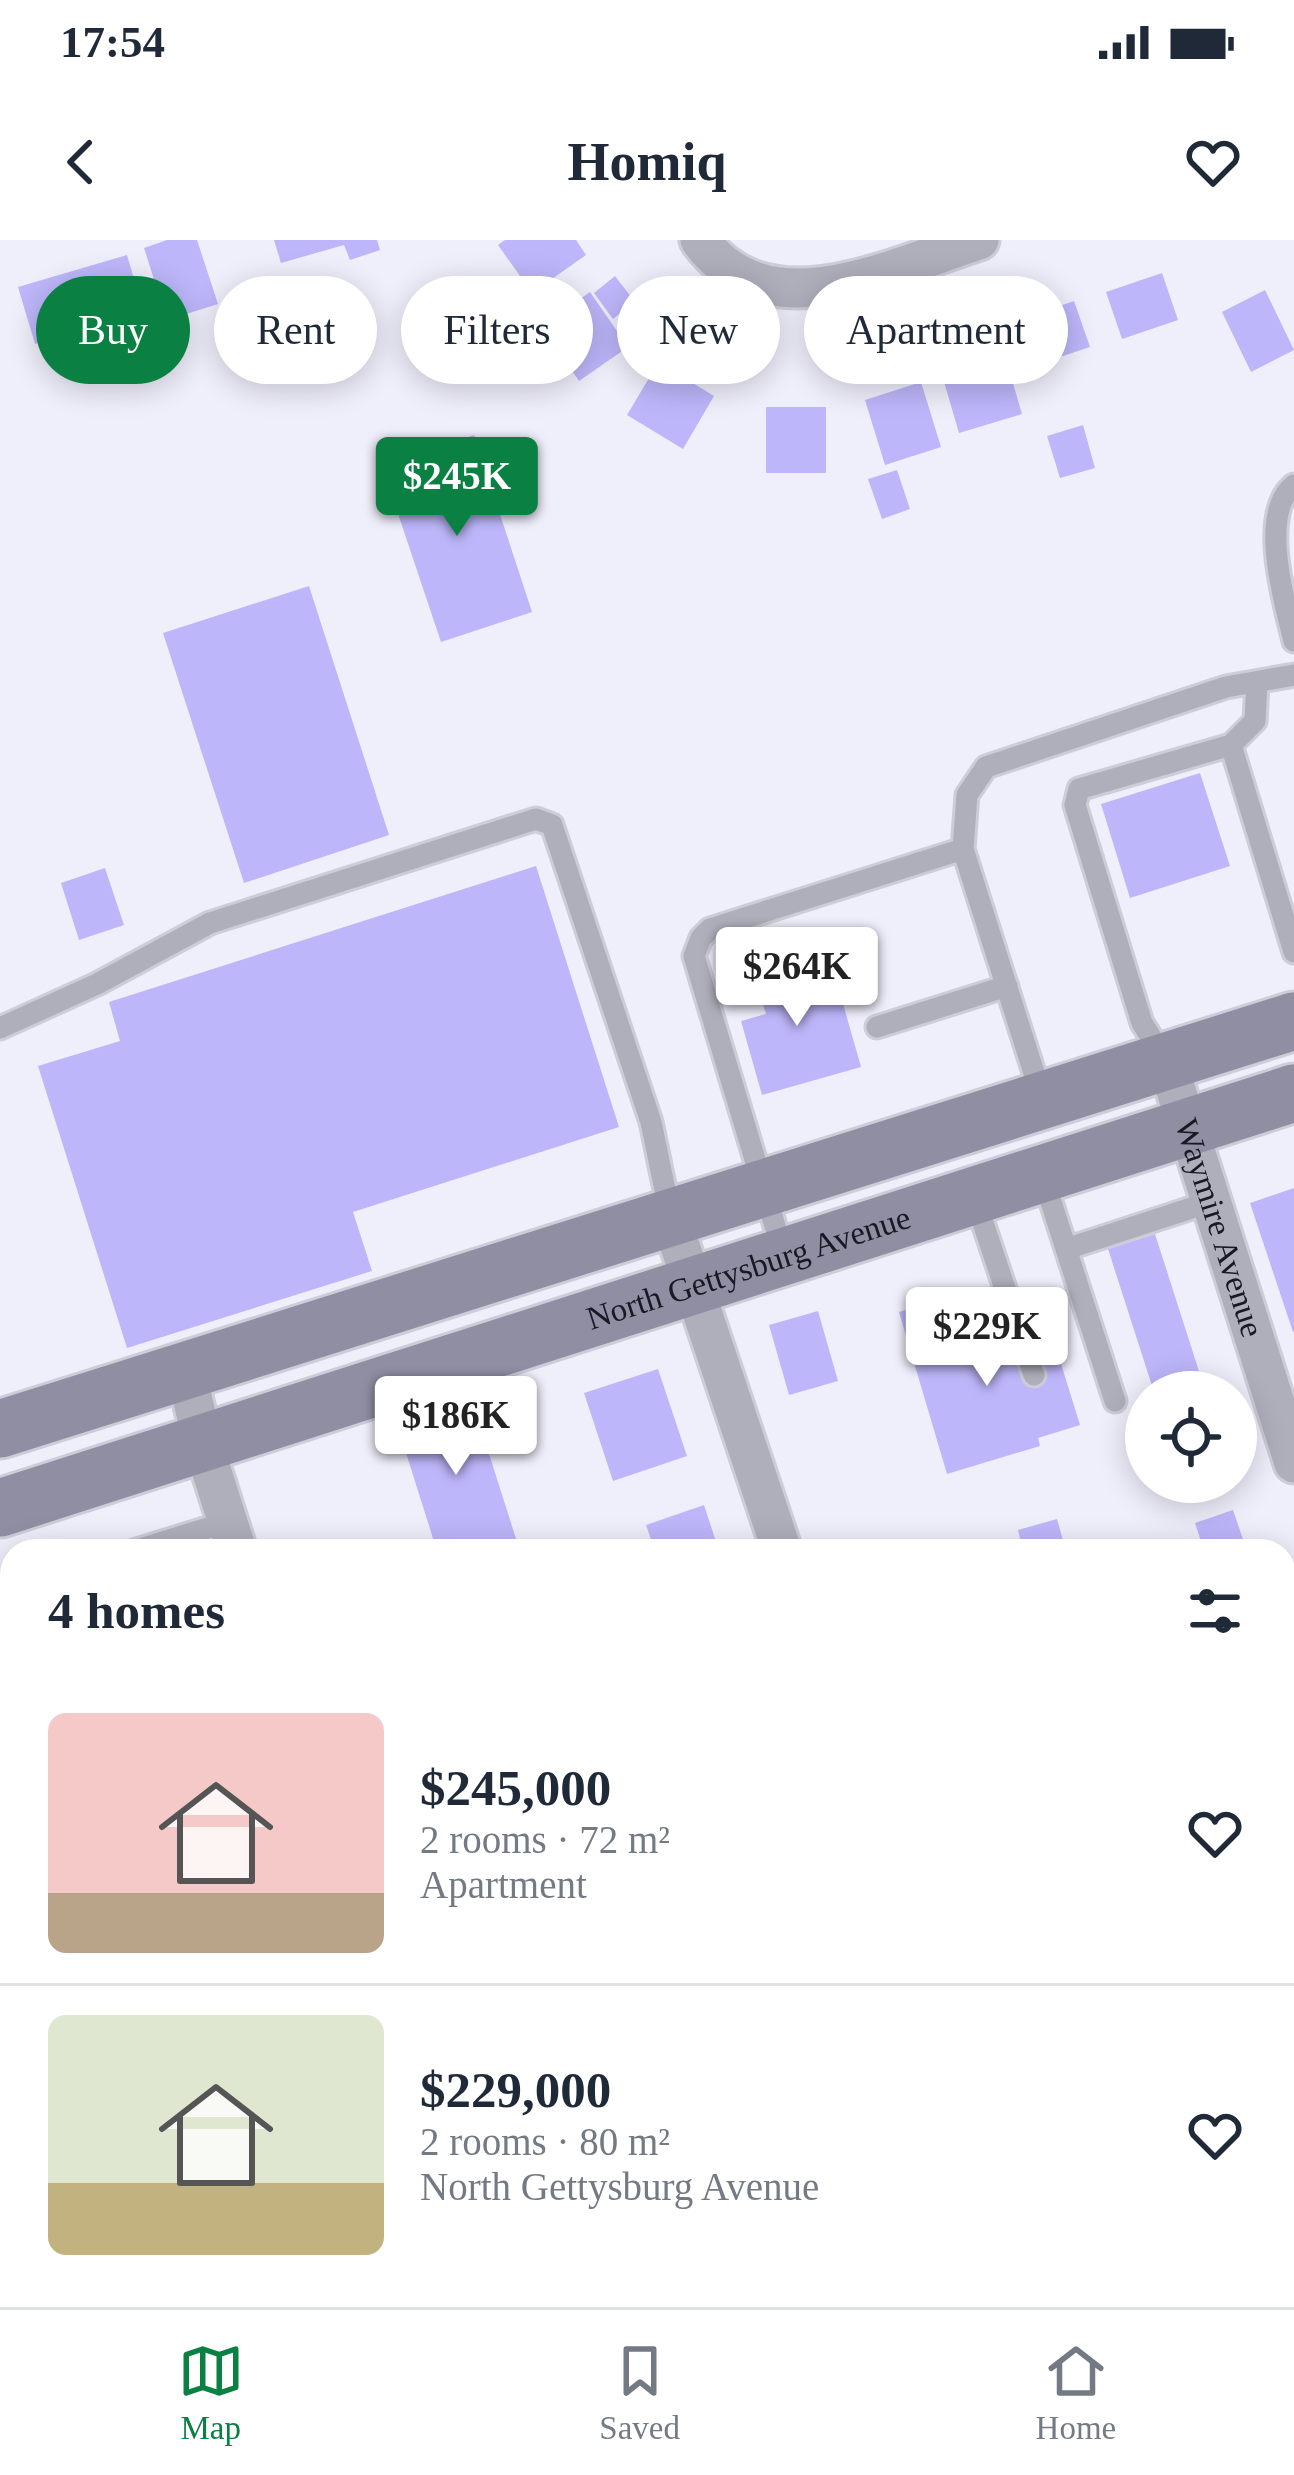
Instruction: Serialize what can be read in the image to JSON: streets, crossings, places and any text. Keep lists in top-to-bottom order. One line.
{"streets":{"main road":["North Gettysburg Avenue"],"street":["Waymire Avenue"]},"crossings":[["Waymire Avenue","North Gettysburg Avenue"]],"page":{"status":"17:54","header":"Homiq","chip":["Buy","Rent","Filters","New","Apartment"],"price":["$245K","$264K","$229K","$186K"],"heading":"4 homes","list":[{"name":"$245,000","note":"2 rooms · 72 m² · Apartment"},{"name":"$229,000","note":"2 rooms · 80 m² · North Gettysburg Avenue"}],"tabs":["Map","Saved","Home"]}}
